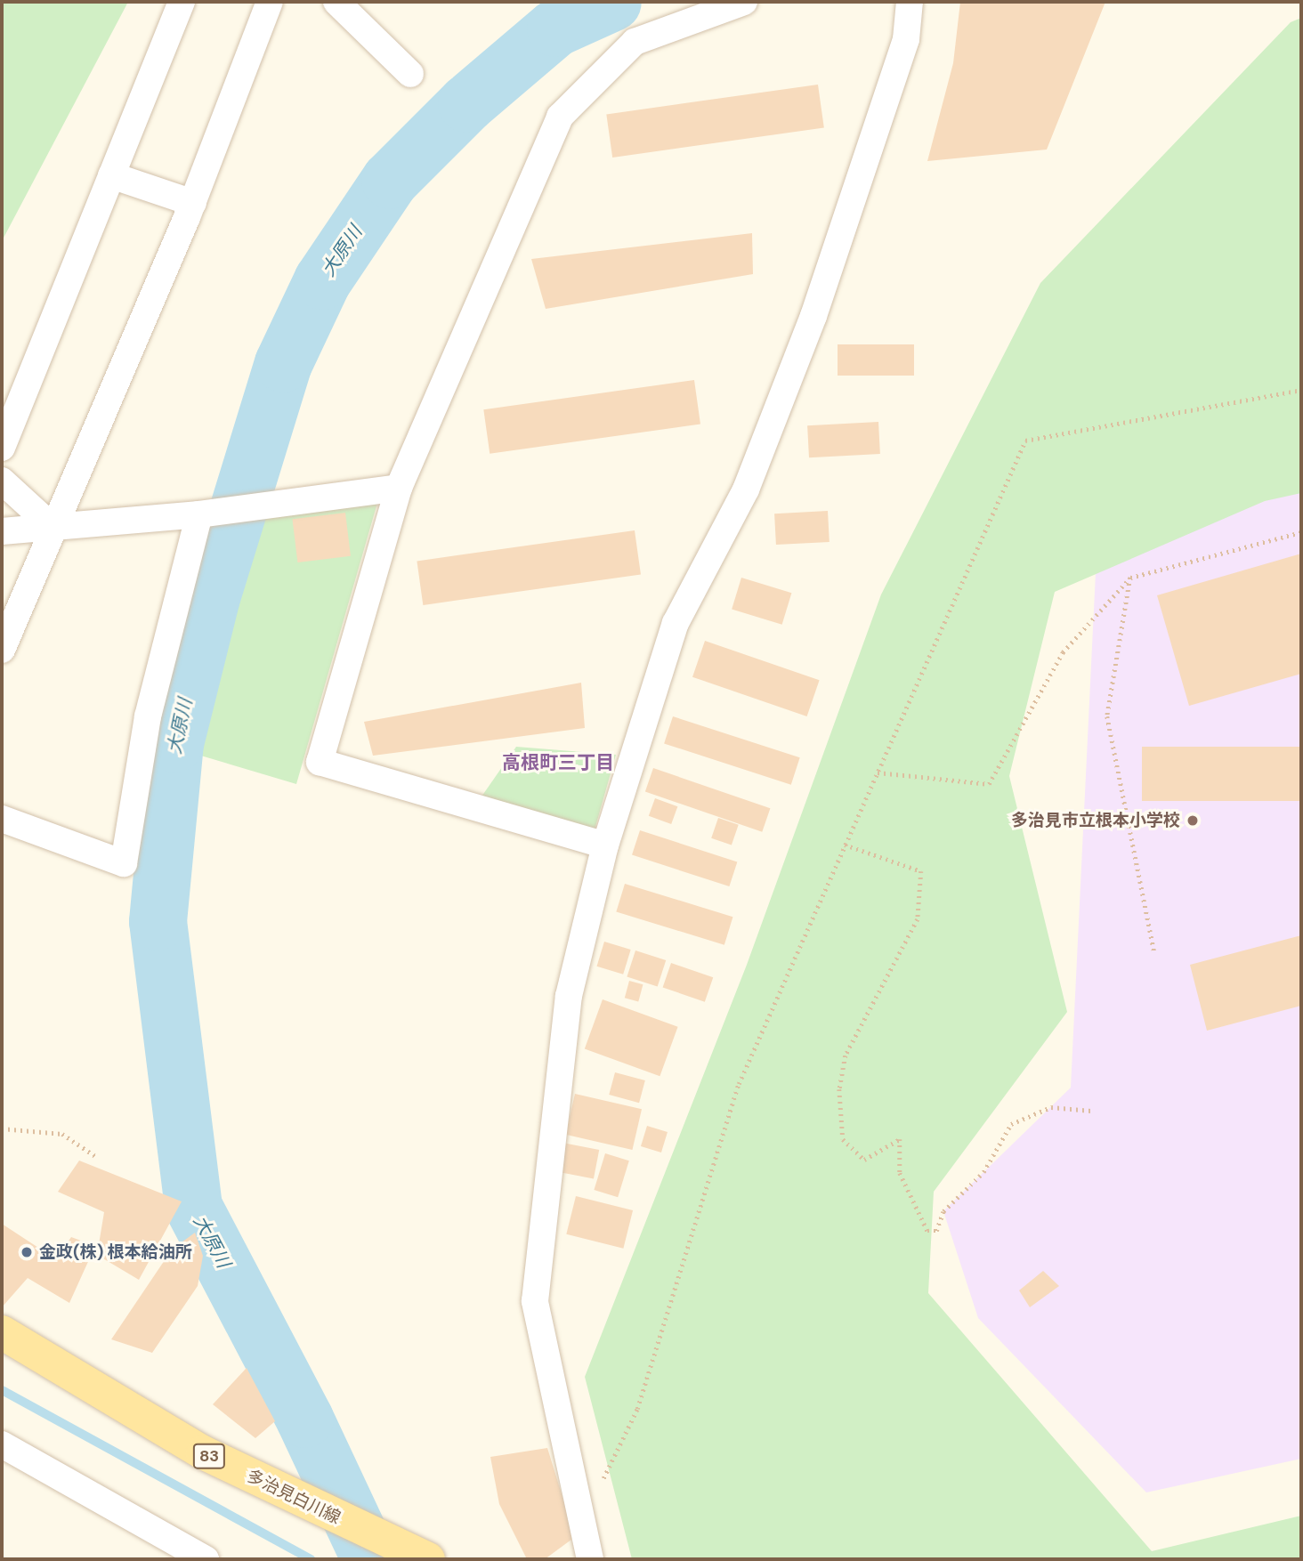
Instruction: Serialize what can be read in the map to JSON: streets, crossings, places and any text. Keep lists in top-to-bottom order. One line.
{"streets":{"main road":["83","多治見白川線"]},"districts":["高根町三丁目"],"water":["大原川"],"places":["多治見市立根本小学校","金政(株) 根本給油所"]}
